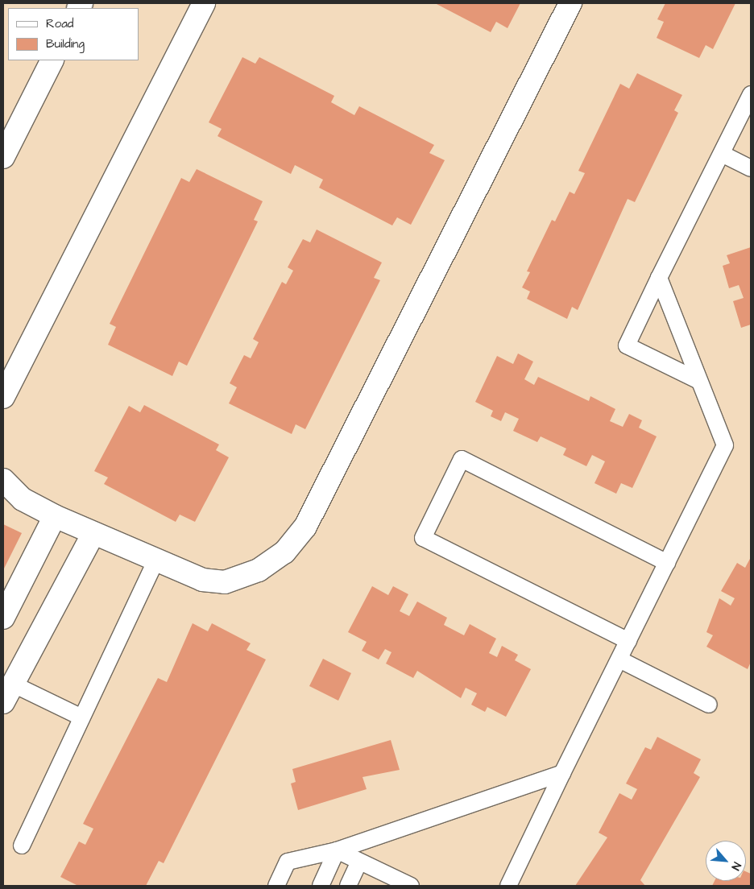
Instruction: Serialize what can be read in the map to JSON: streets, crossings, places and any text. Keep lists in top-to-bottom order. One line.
{"legend":["Road","Building"],"north":"bottom right"}
